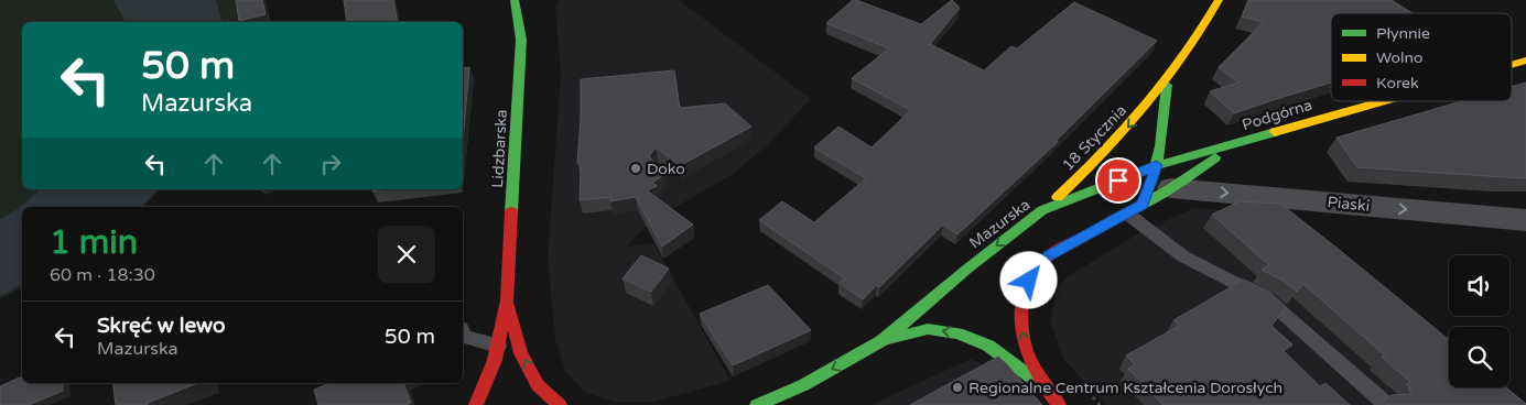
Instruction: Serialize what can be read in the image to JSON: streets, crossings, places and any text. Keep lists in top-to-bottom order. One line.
{"streets":{"main road":["Podgórna","18 Stycznia","Lidzbarska","Mazurska"],"street":["Piaski"]},"crossings":[["Podgórna","18 Stycznia"],["Podgórna","Piaski"],["Podgórna","Mazurska"],["18 Stycznia","Piaski"],["18 Stycznia","Mazurska"],["Piaski","Mazurska"]],"one_way":["Piaski","Mazurska"],"places":["Doko","Regionalne Centrum Kształcenia Dorosłych"],"legend":["Płynnie","Wolno","Korek"],"page":{"turn":["50 m","Mazurska"],"heading":["1 min","60 m · 18:30"],"list":[{"name":"Skręć w lewo","note":"Mazurska","value":"50 m"}]}}
